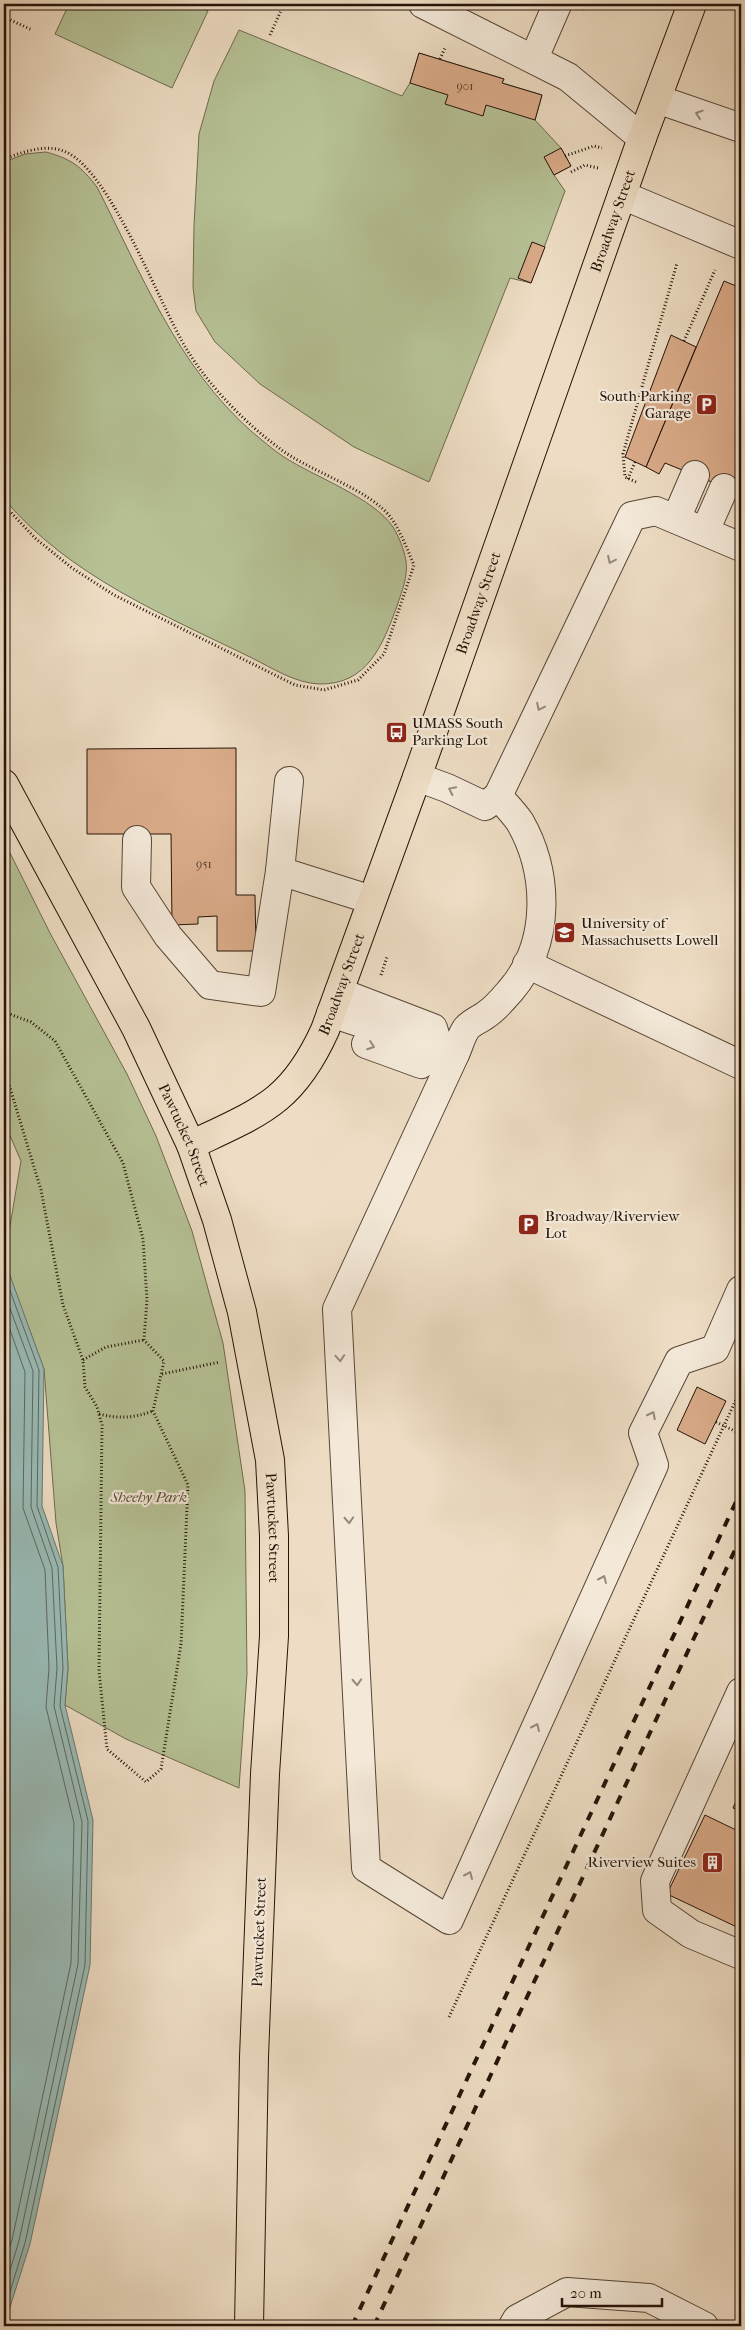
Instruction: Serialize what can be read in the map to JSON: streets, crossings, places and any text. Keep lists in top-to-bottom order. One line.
{"streets":{"main road":["Broadway Street","Pawtucket Street"]},"crossings":[["Broadway Street","Pawtucket Street"]],"parks":["Sheehy Park"],"places":{"parking":["South Parking Garage","Broadway/Riverview Lot"],"bus stop":["UMASS South Parking Lot"],"school or university":["University of Massachusetts Lowell"],"building":["Riverview Suites"]},"house_numbers":["901","951"],"scale_bar":"20 m"}
